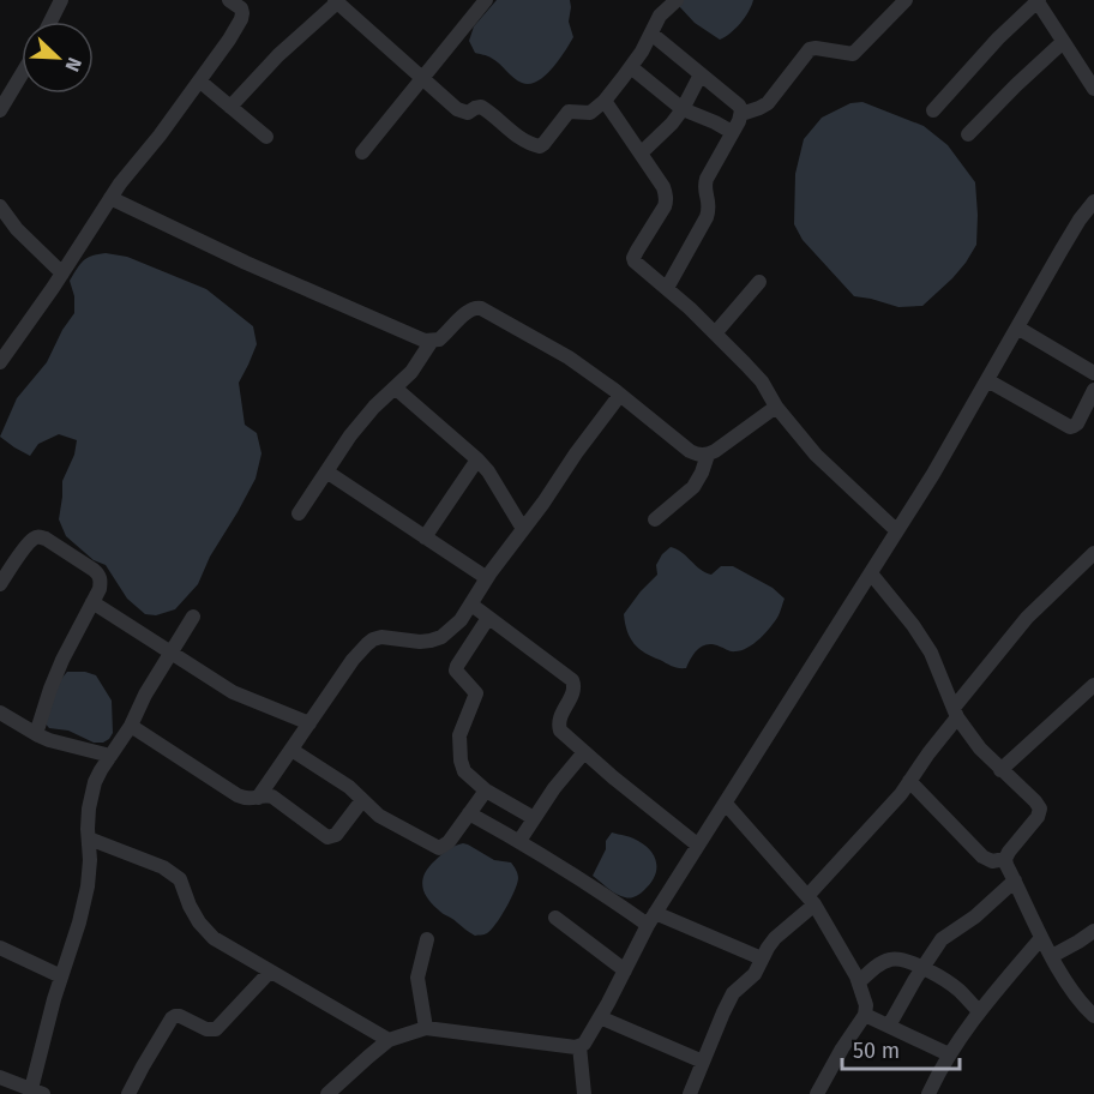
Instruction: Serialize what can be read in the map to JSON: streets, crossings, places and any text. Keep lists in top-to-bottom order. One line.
{"scale_bar":"50 m","north":"bottom right"}
